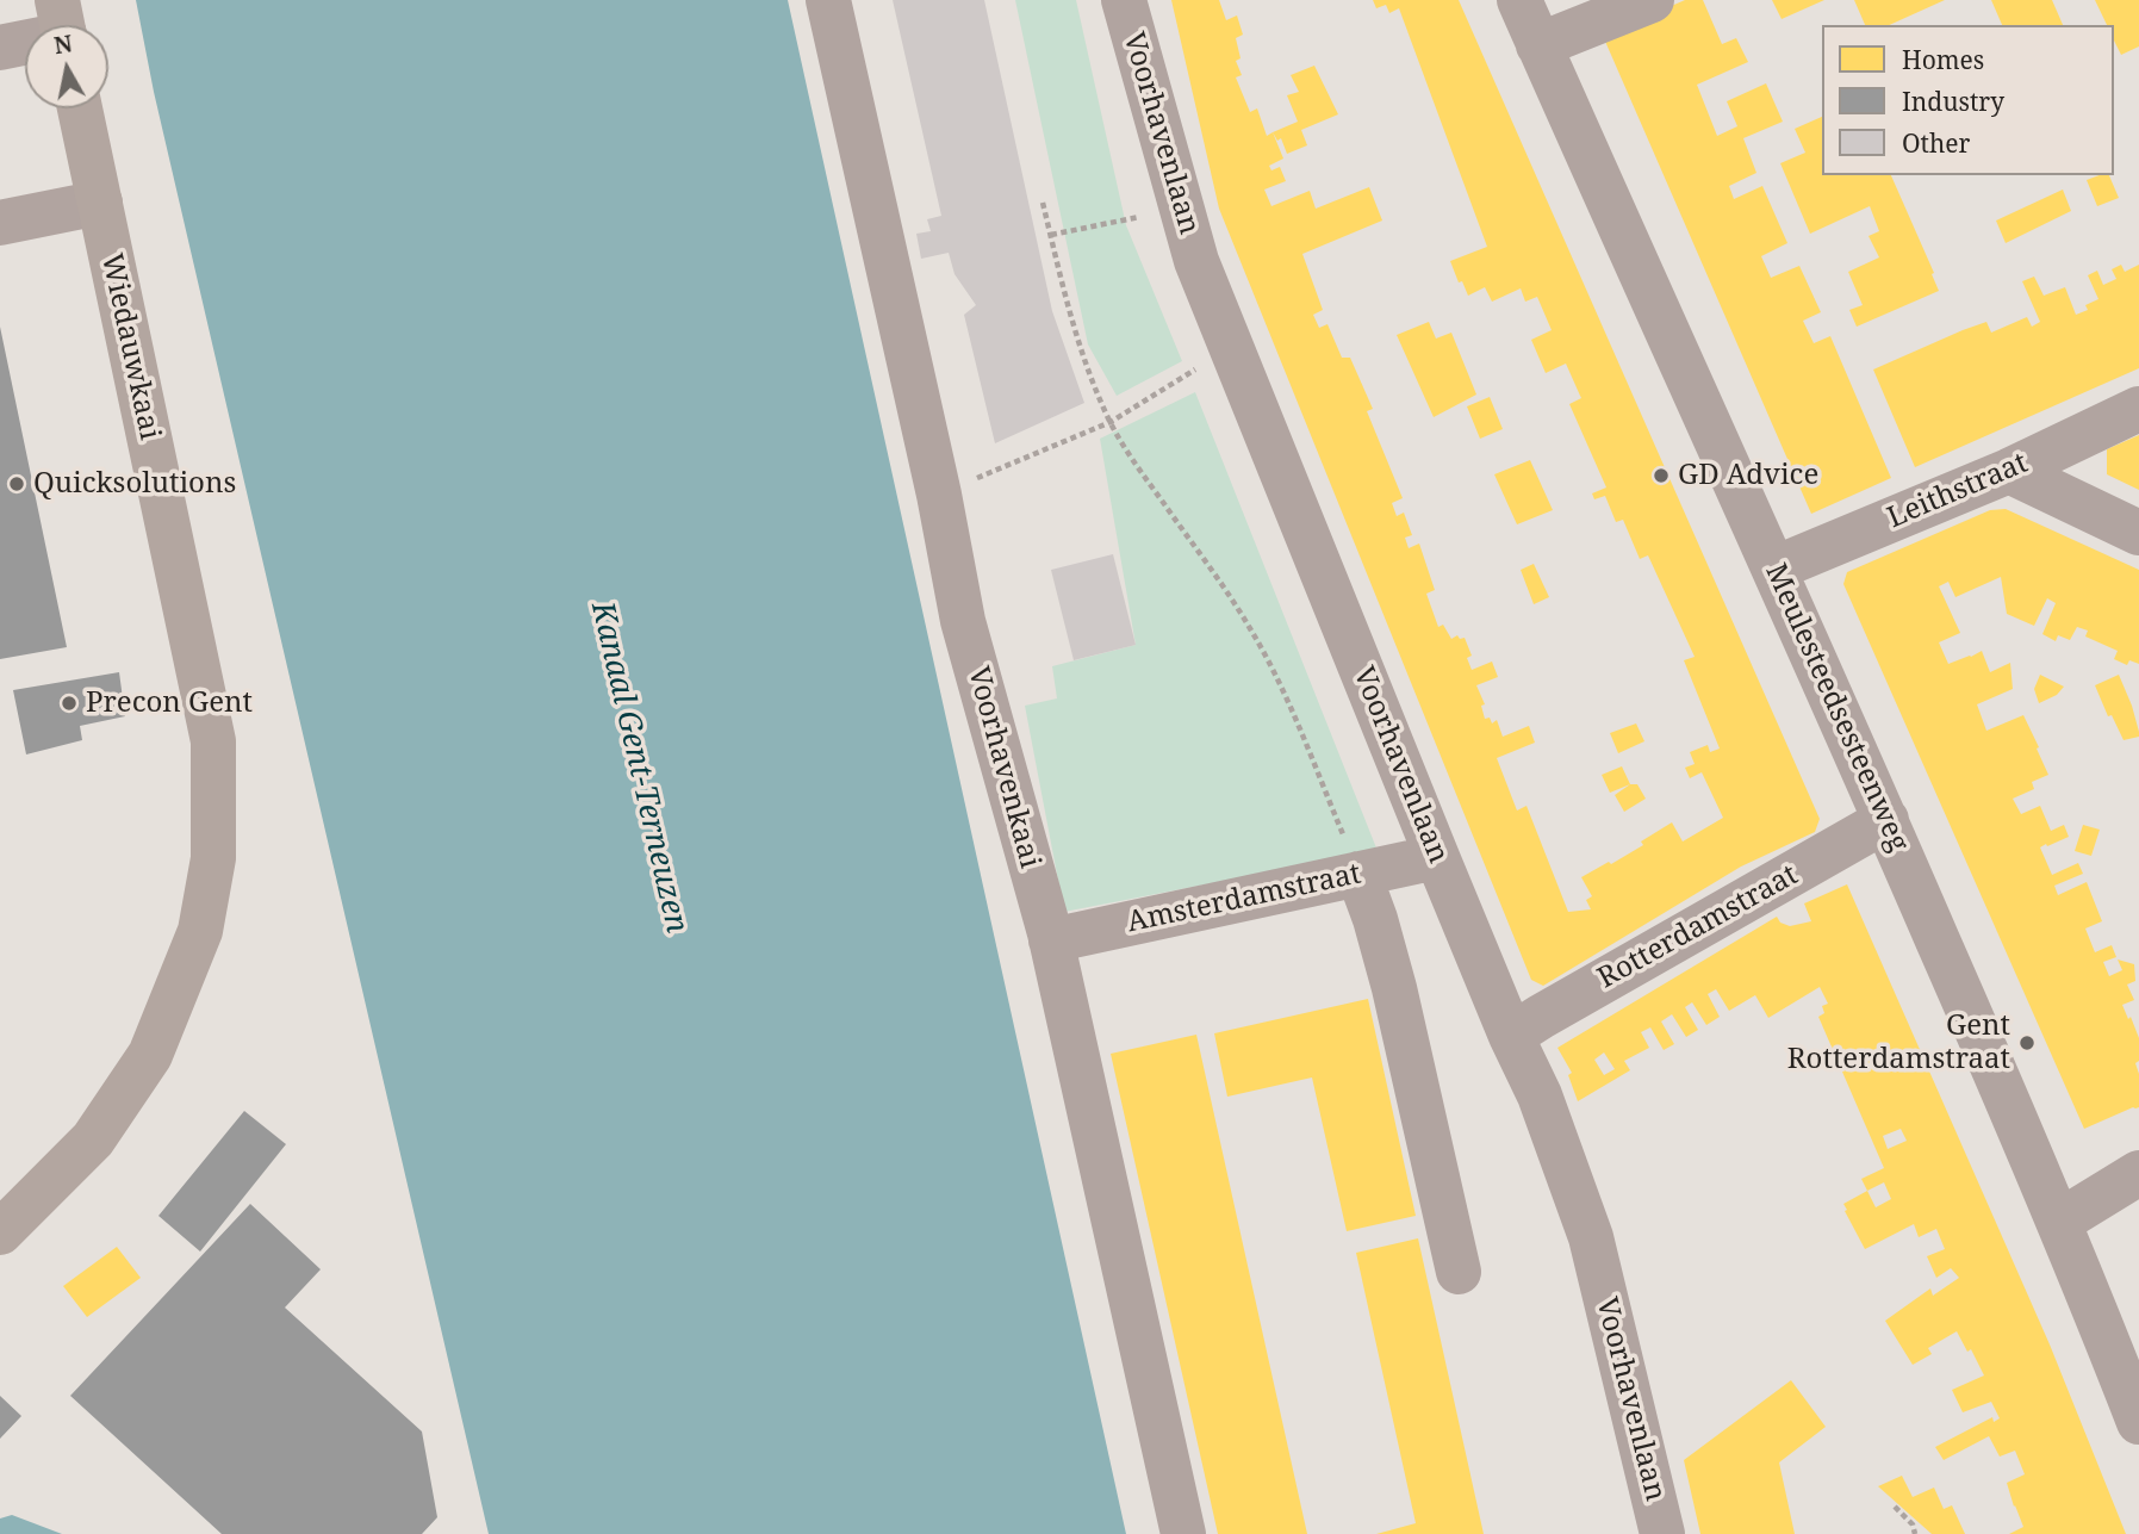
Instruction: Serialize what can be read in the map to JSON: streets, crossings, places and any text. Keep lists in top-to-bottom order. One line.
{"streets":{"main road":["Wiedauwkaai"],"street":["Voorhavenlaan","Leithstraat","Meulesteedsesteenweg","Voorhavenkaai","Amsterdamstraat","Rotterdamstraat"]},"crossings":[["Voorhavenlaan","Amsterdamstraat"],["Voorhavenlaan","Rotterdamstraat"],["Leithstraat","Meulesteedsesteenweg"],["Meulesteedsesteenweg","Rotterdamstraat"],["Voorhavenkaai","Amsterdamstraat"]],"water":["Kanaal Gent-Terneuzen"],"places":["GD Advice","Quicksolutions","Precon Gent","Gent Rotterdamstraat"],"legend":["Homes","Industry","Other"],"north":"top"}
